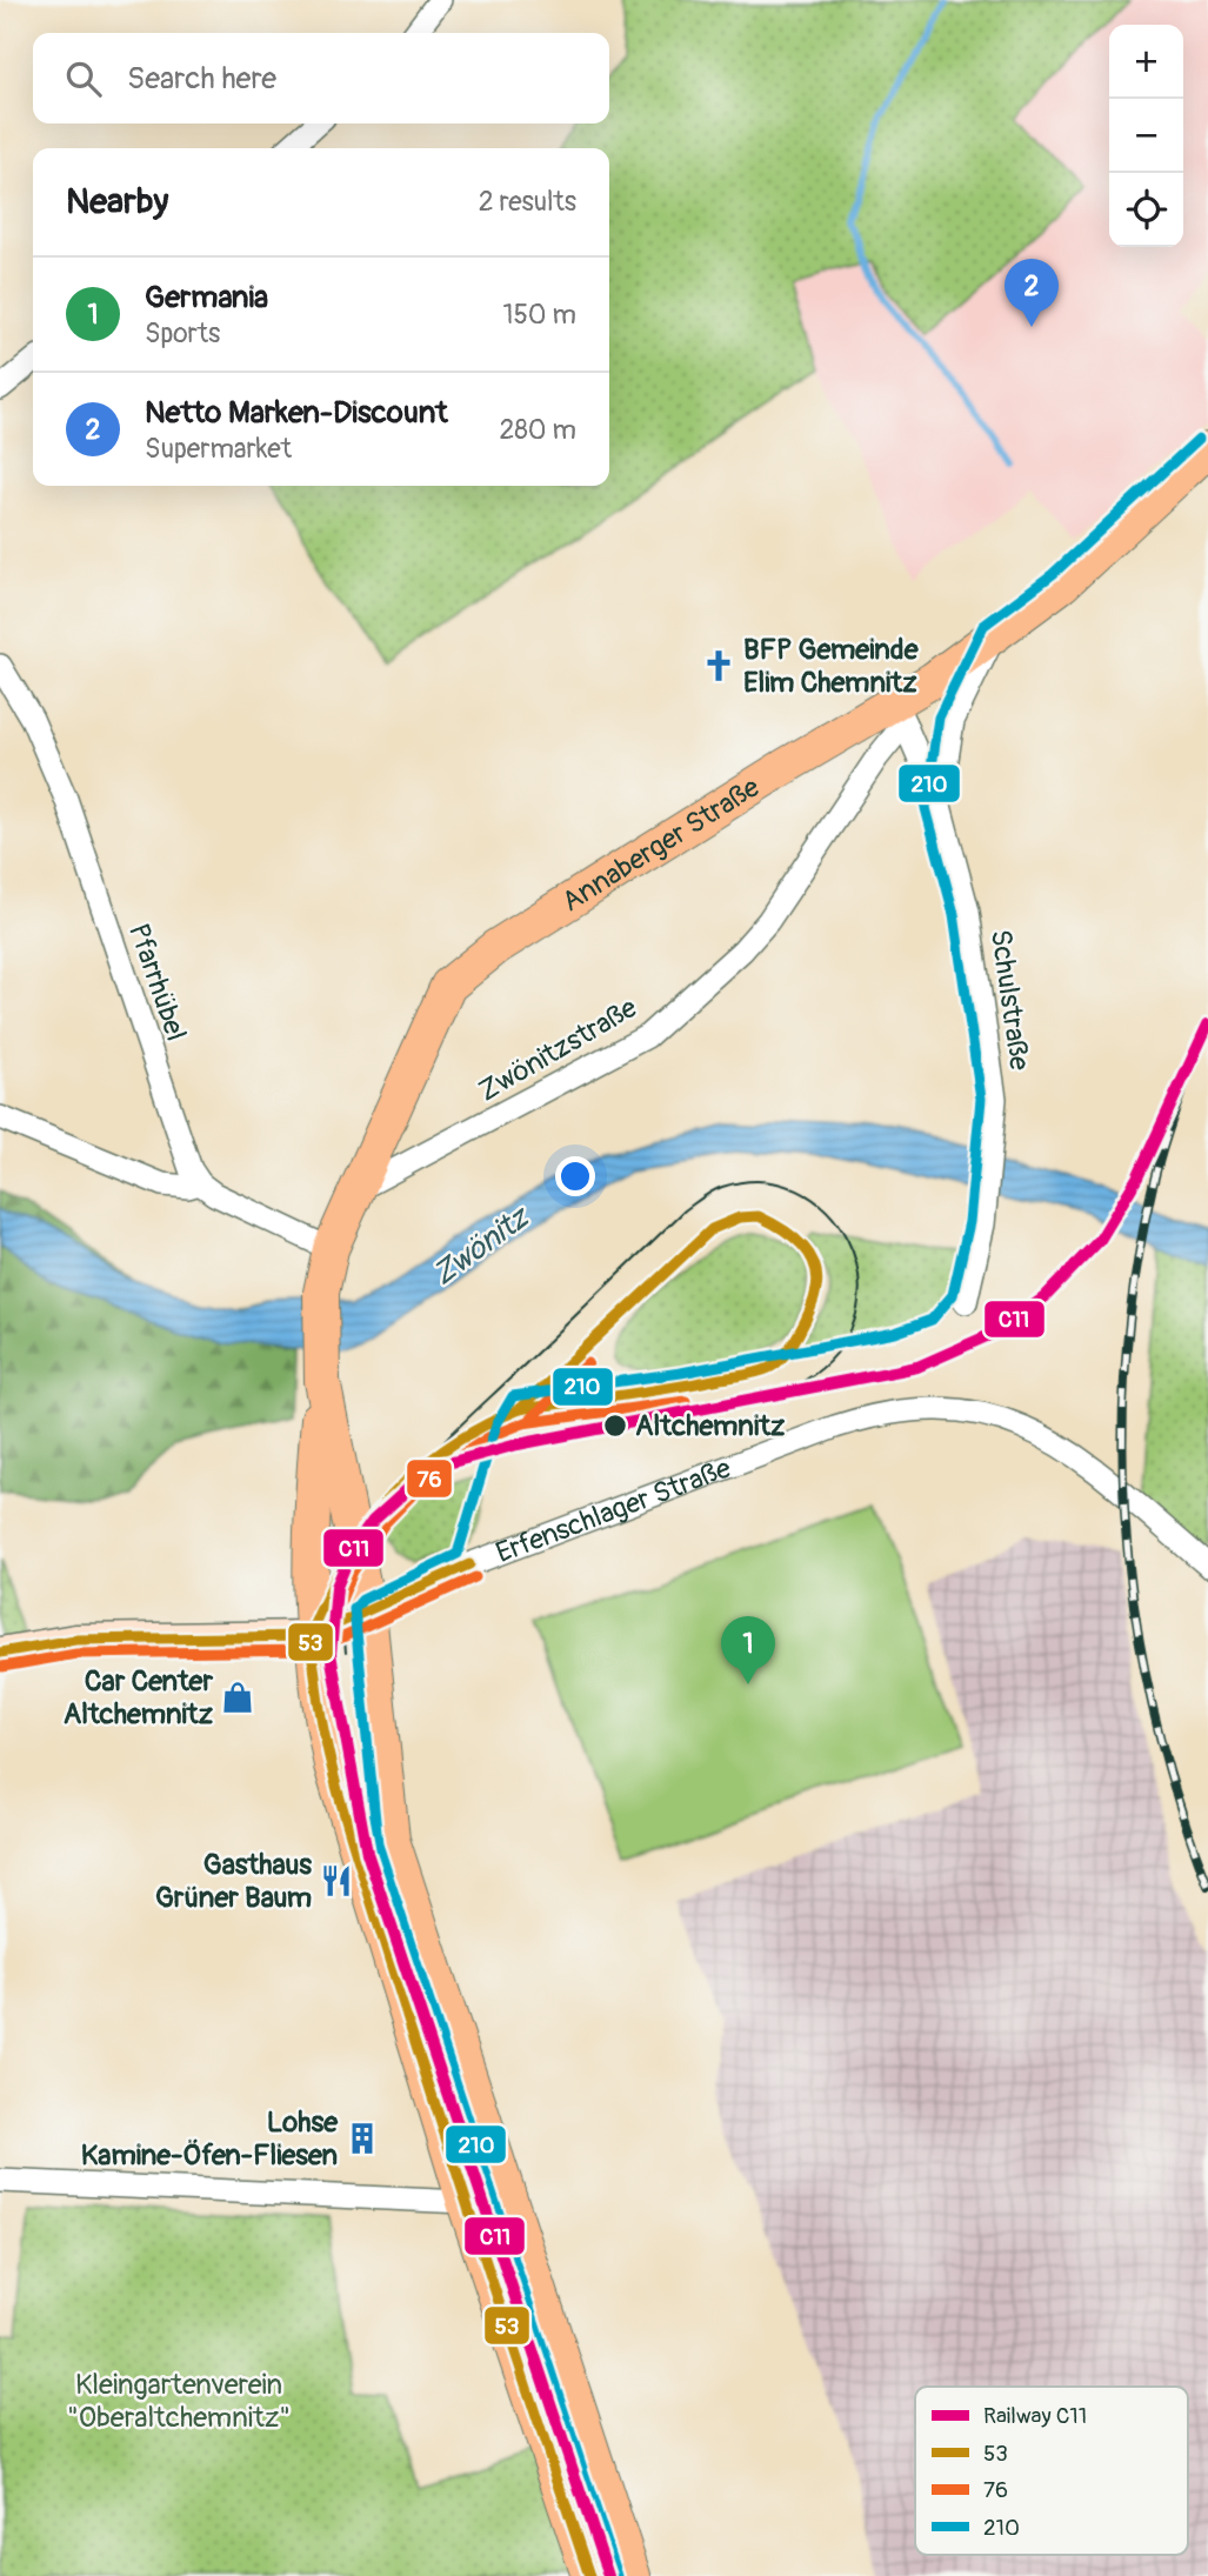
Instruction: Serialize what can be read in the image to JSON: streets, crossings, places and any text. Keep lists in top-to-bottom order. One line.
{"streets":{"main road":["Annaberger Straße","Erfenschlager Straße"],"street":["Pfarrhübel","Schulstraße","Zwönitzstraße"]},"crossings":[["Annaberger Straße","Schulstraße"],["Annaberger Straße","Zwönitzstraße"],["Annaberger Straße","Erfenschlager Straße"],["Schulstraße","Zwönitzstraße"]],"water":["Zwönitz"],"parks":["Kleingartenverein \"Oberaltchemnitz\""],"places":{"church":["BFP Gemeinde Elim Chemnitz"],"other":["Altchemnitz"],"shop":["Car Center Altchemnitz"],"restaurant":["Gasthaus Grüner Baum"],"building":["Lohse Kamine-Öfen-Fliesen"]},"lines":["transit line 210","rail line C11","transit line 53","transit line 76"],"legend":["Railway C11","53","76","210"],"page":{"map_buttons":["+","−"],"search":"Search here","heading":["Nearby","2 results"],"list":[{"mark":"1","name":"Germania","note":"Sports","value":"150 m"},{"mark":"2","name":"Netto Marken-Discount","note":"Supermarket","value":"280 m"}],"pins":["2","1"]}}
